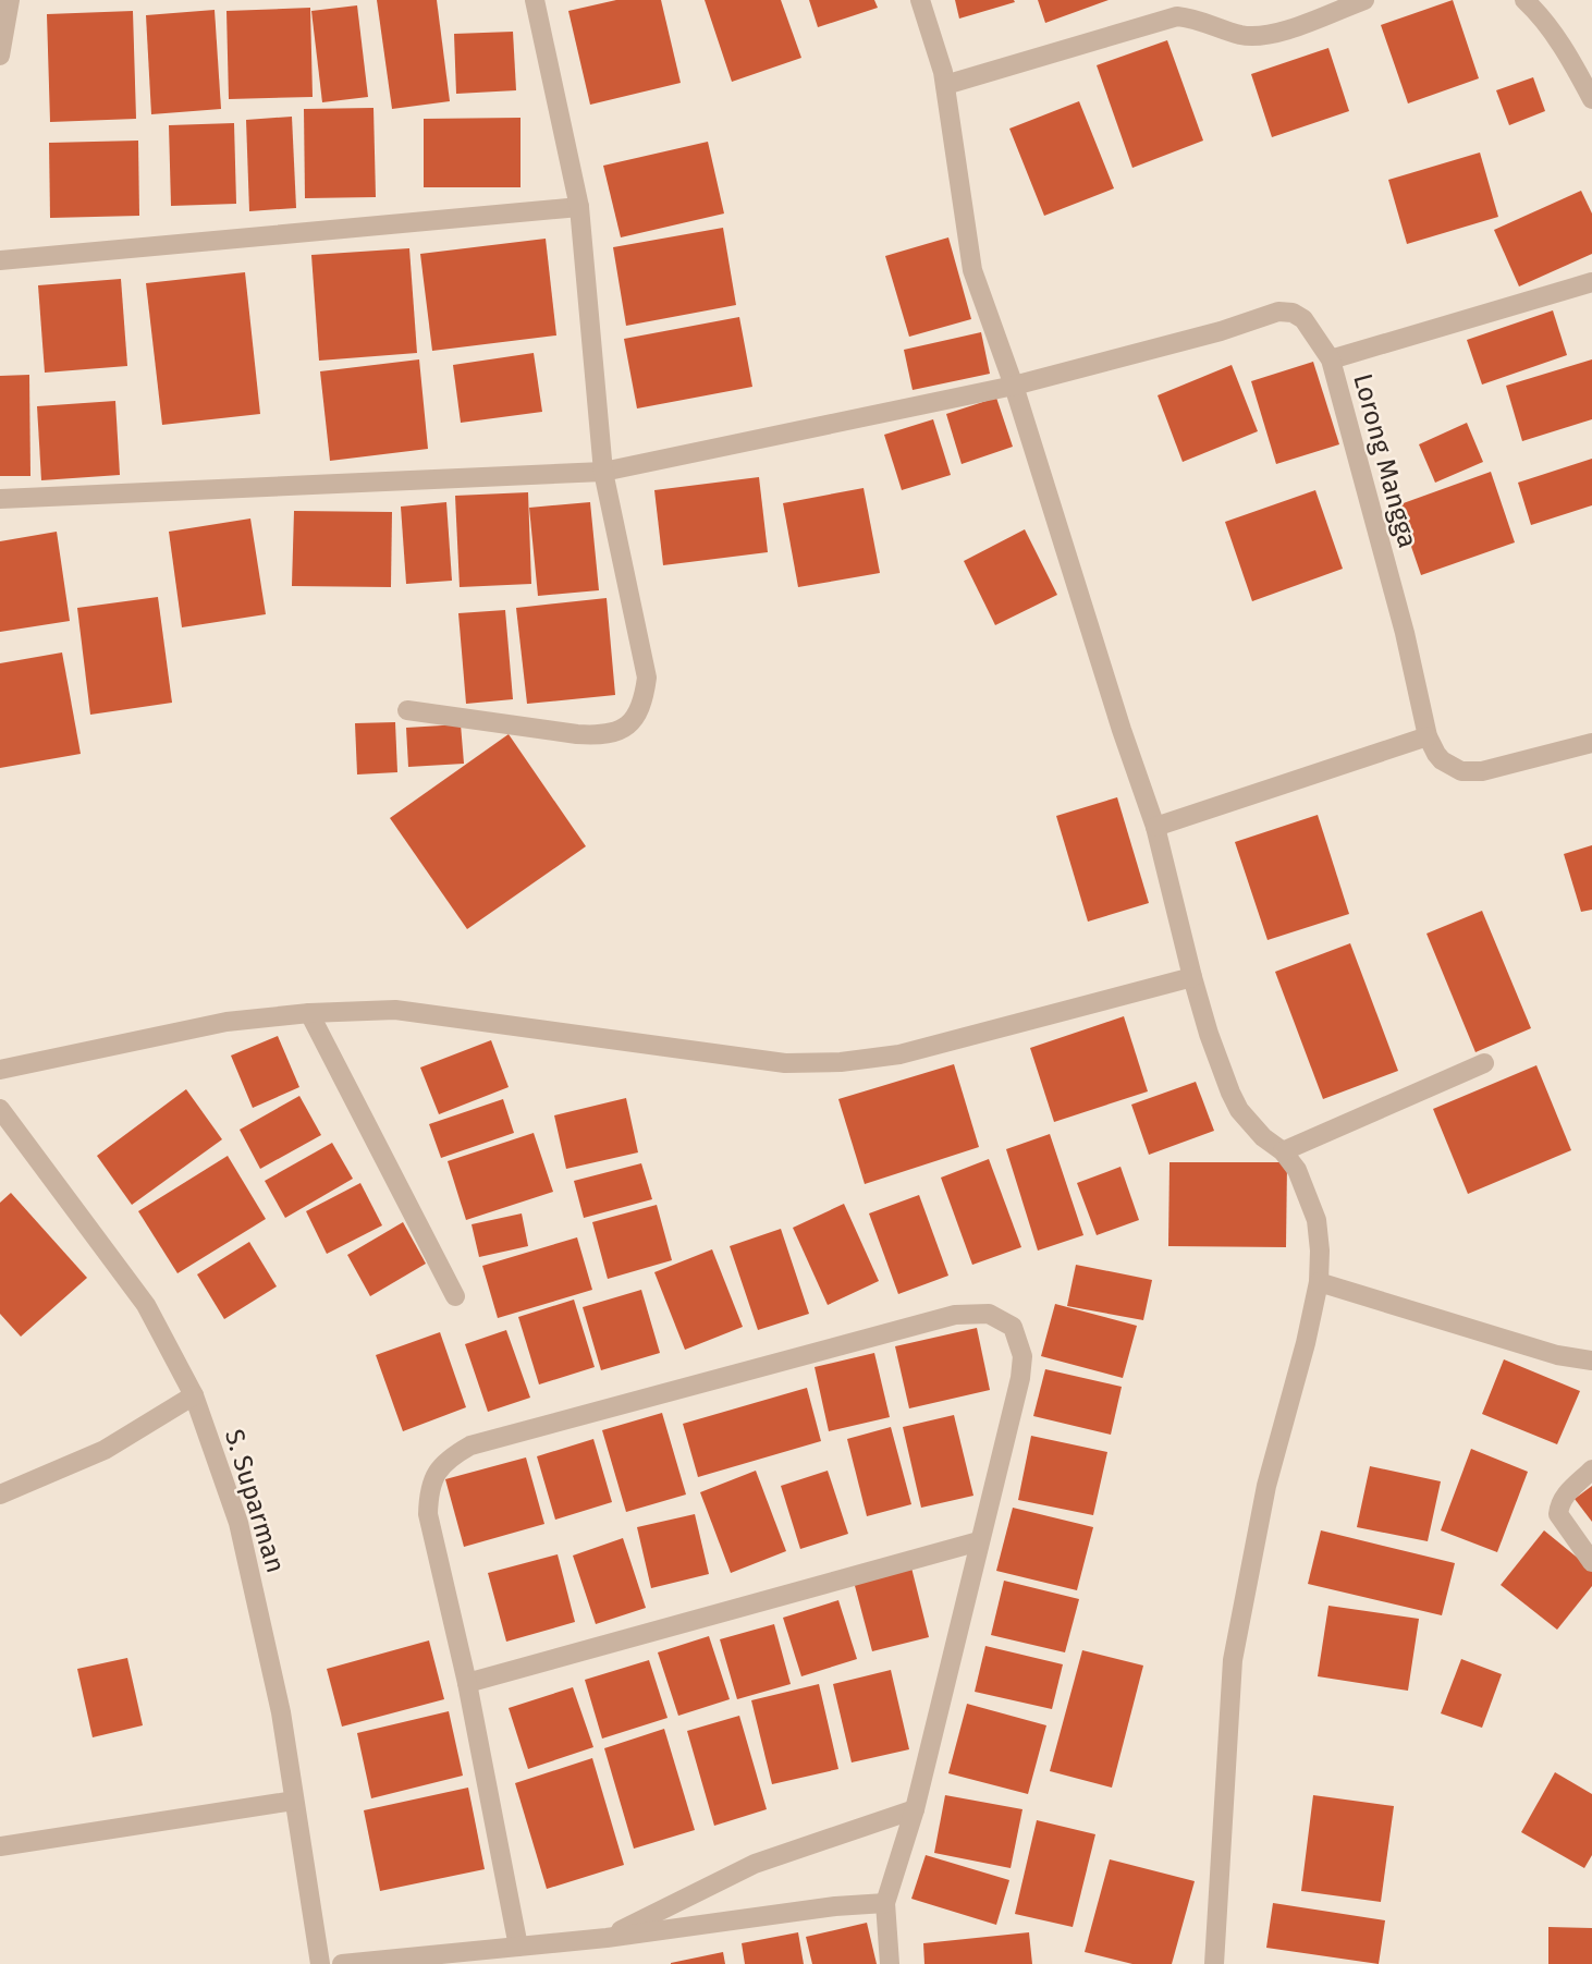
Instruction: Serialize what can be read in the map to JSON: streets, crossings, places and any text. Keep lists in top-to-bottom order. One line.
{"streets":{"street":["Lorong Mangga","S. Suparman"]}}
